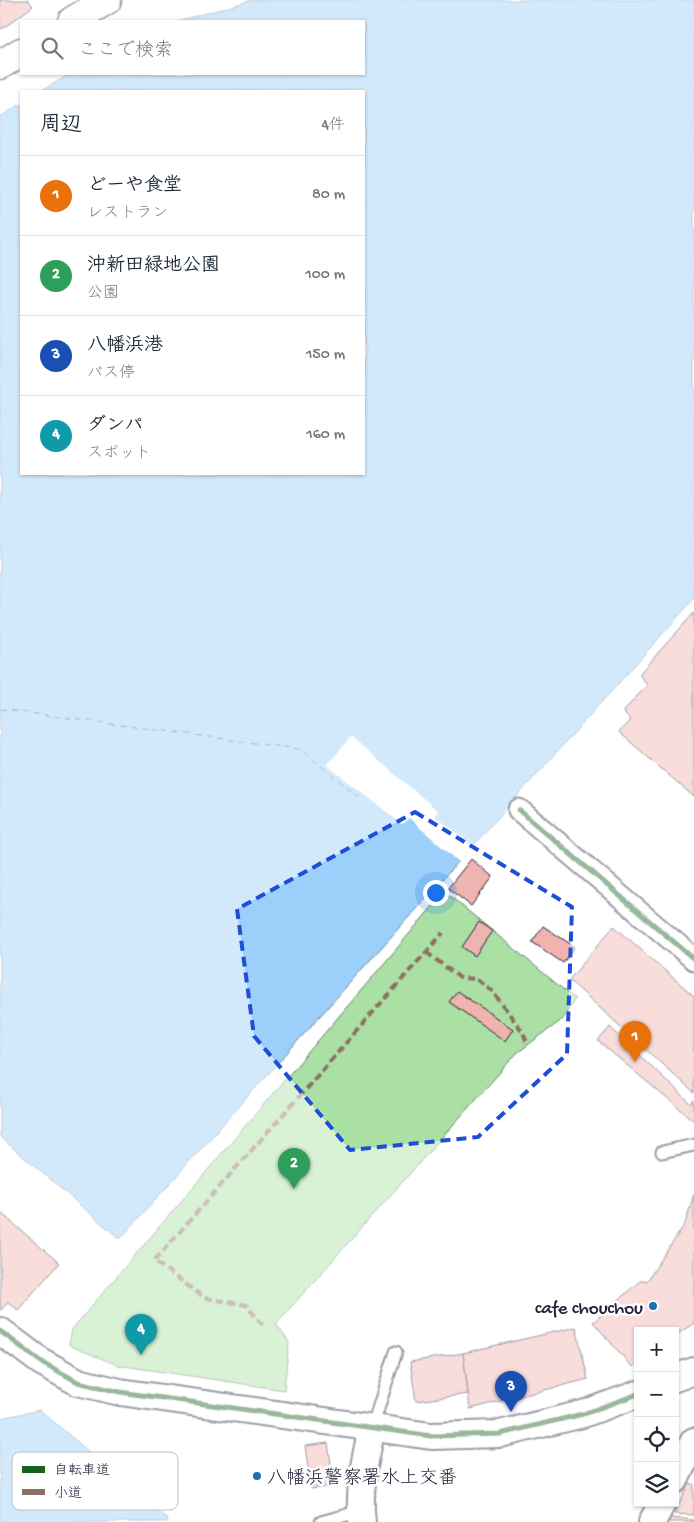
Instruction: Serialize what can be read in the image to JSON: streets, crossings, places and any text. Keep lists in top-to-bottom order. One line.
{"places":["cafe chouchou","八幡浜警察署水上交番"],"legend":["自転車道","小道"],"page":{"search":"ここで検索","heading":["周辺","4件"],"list":[{"mark":"1","name":"どーや食堂","note":"レストラン","value":"80 m"},{"mark":"2","name":"沖新田緑地公園","note":"公園","value":"100 m"},{"mark":"3","name":"八幡浜港","note":"バス停","value":"150 m"},{"mark":"4","name":"ダンパ","note":"スポット","value":"160 m"}],"pins":["1","2","4","3"],"map_buttons":["+","−"]}}
